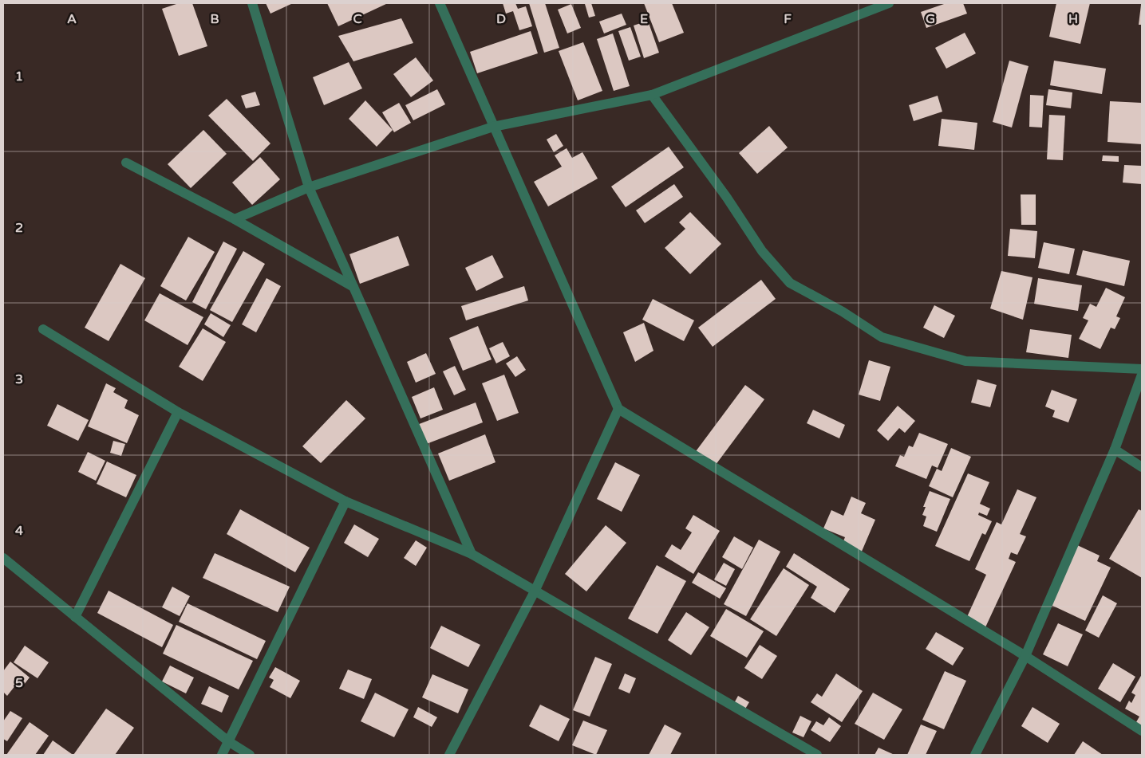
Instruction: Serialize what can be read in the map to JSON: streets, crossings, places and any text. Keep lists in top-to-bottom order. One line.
{"grid":{"columns":["A","B","C","D","E","F","G","H"],"rows":["1","2","3","4","5"]}}
